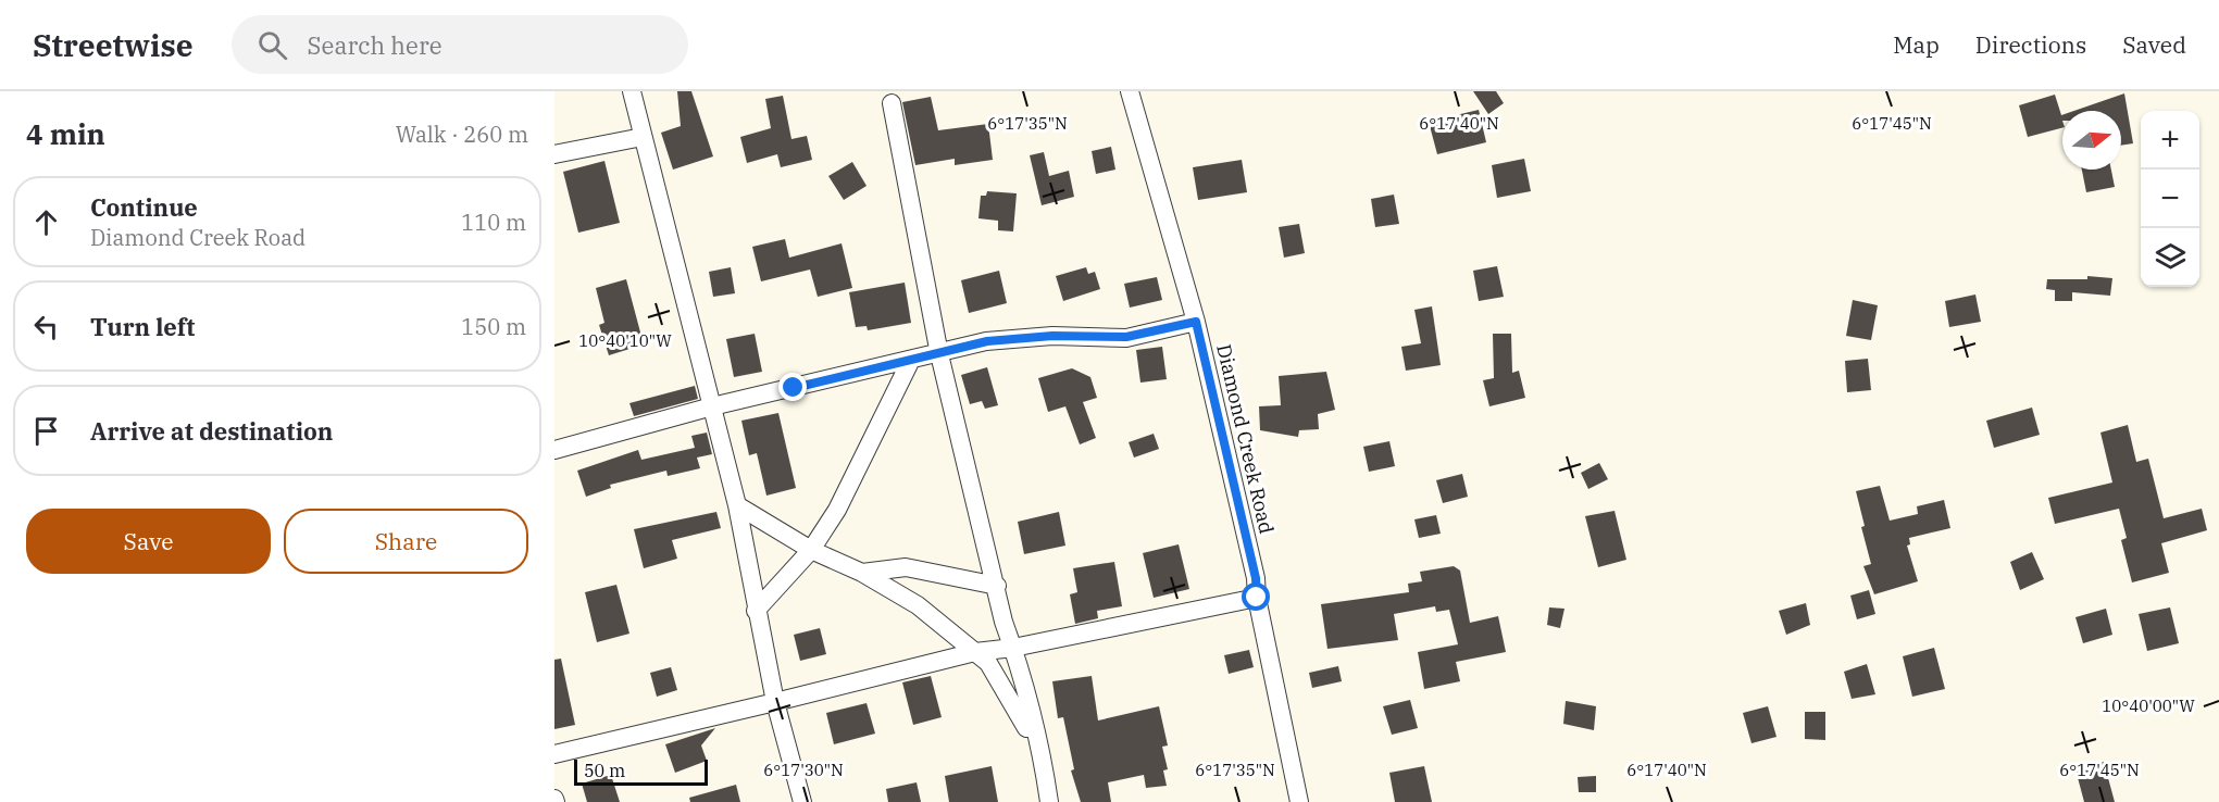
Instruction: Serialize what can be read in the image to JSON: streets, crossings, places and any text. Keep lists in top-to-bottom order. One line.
{"streets":{"street":["Diamond Creek Road"]},"scale_bar":"50 m","north":"right","page":{"header":"Streetwise","search":"Search here","nav":["Map","Directions","Saved"],"heading":["4 min","Walk · 260 m"],"map_buttons":["+","−"],"list":[["Continue","Diamond Creek Road","110 m"],["Turn left","150 m"],"Arrive at destination"],"buttons":["Save","Share"],"scale":"50 m"},"coordinates":["6°17'35\"N","6°17'40\"N","6°17'45\"N","10°40'10\"W","10°40'00\"W","6°17'30\"N"]}
